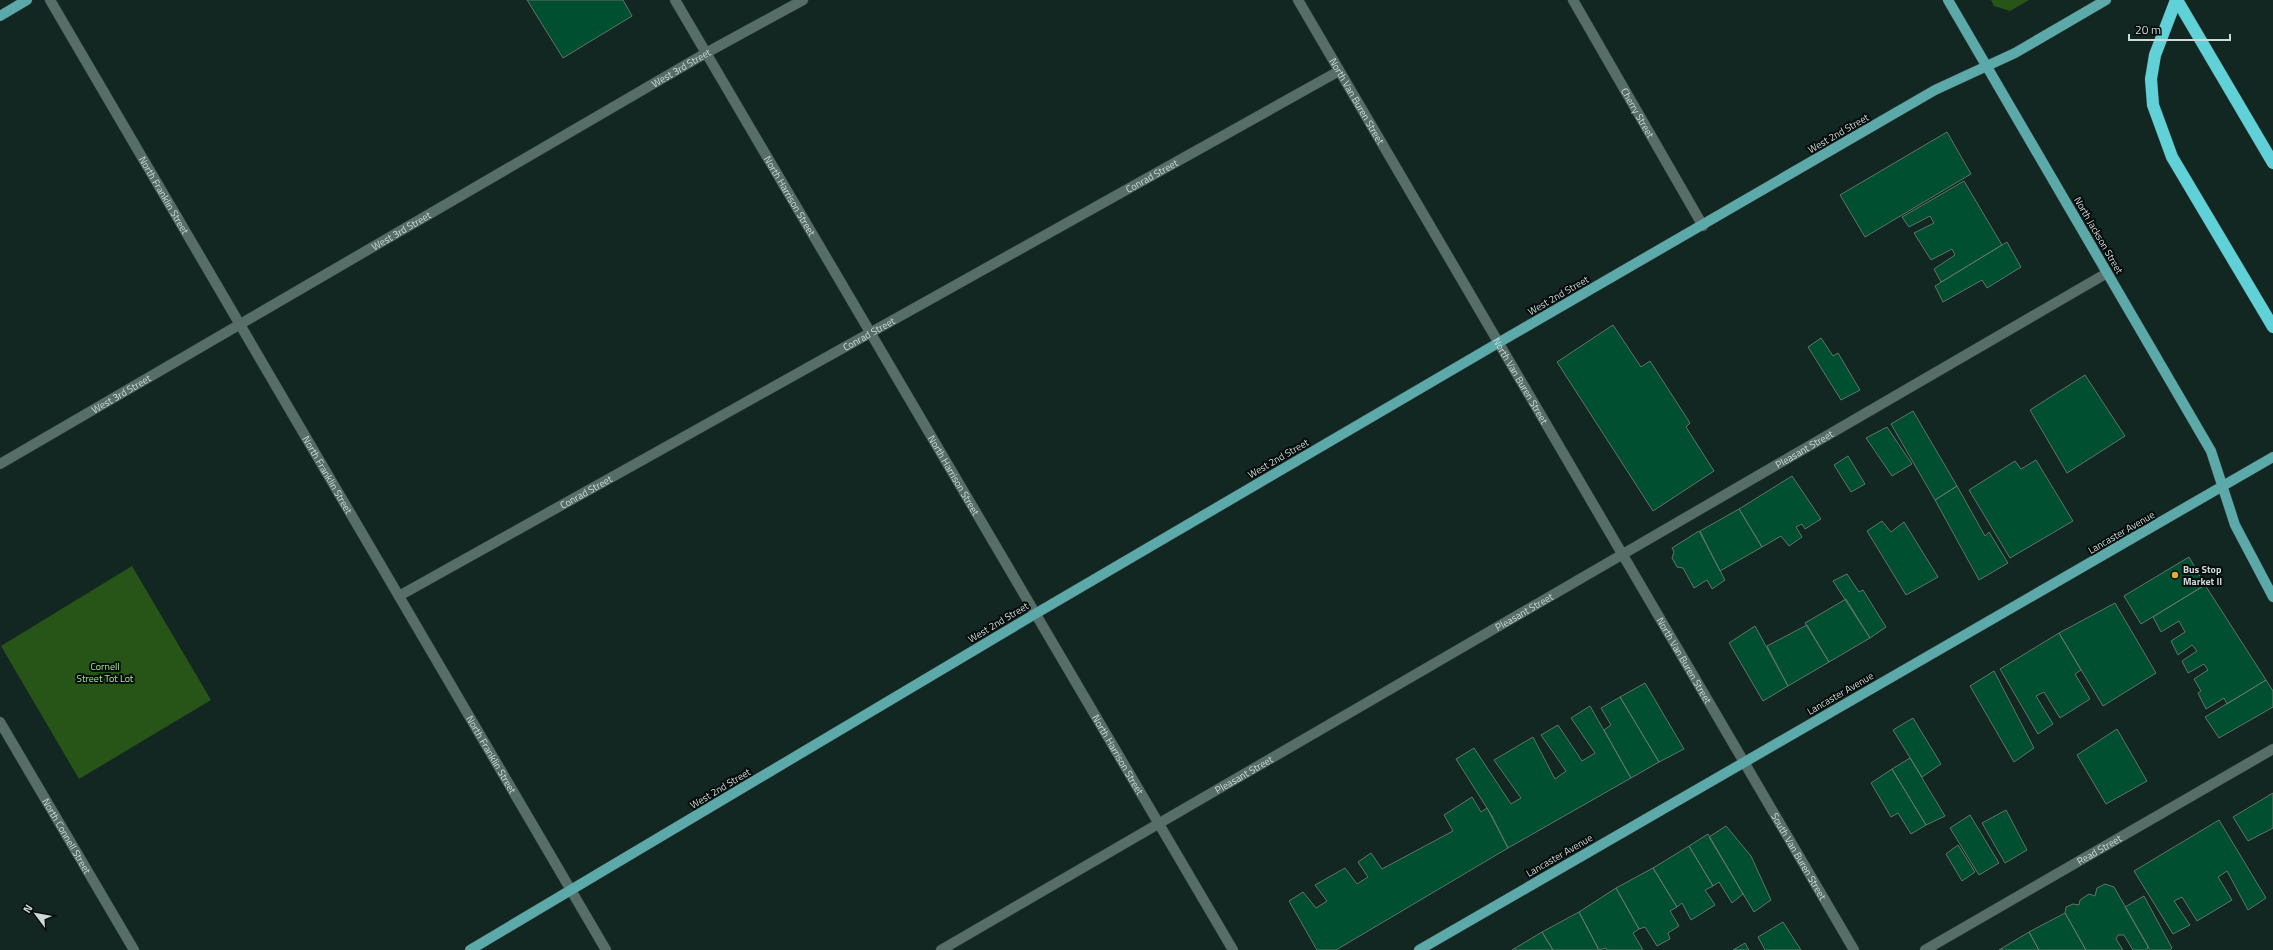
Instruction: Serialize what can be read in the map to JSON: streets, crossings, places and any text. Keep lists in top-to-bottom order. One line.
{"streets":{"main road":["West 2nd Street","North Jackson Street","Lancaster Avenue"],"street":["West 3rd Street","North Van Buren Street","Cherry Street","Conrad Street","North Franklin Street","North Harrison Street","Pleasant Street","North Connell Street","Read Street","South Van Buren Street"]},"crossings":[["West 3rd Street","North Franklin Street"],["West 3rd Street","North Harrison Street"],["North Van Buren Street","West 2nd Street"],["North Van Buren Street","Conrad Street"],["North Van Buren Street","Pleasant Street"],["North Van Buren Street","Lancaster Avenue"],["North Van Buren Street","South Van Buren Street"],["Cherry Street","West 2nd Street"],["West 2nd Street","North Franklin Street"],["West 2nd Street","North Harrison Street"],["West 2nd Street","North Jackson Street"],["Conrad Street","North Franklin Street"],["Conrad Street","North Harrison Street"],["North Harrison Street","Pleasant Street"],["North Jackson Street","Pleasant Street"],["North Jackson Street","Lancaster Avenue"],["Lancaster Avenue","South Van Buren Street"]],"parks":["Cornell Street Tot Lot"],"places":["Bus Stop Market II"],"scale_bar":"20 m","north":"top left"}
